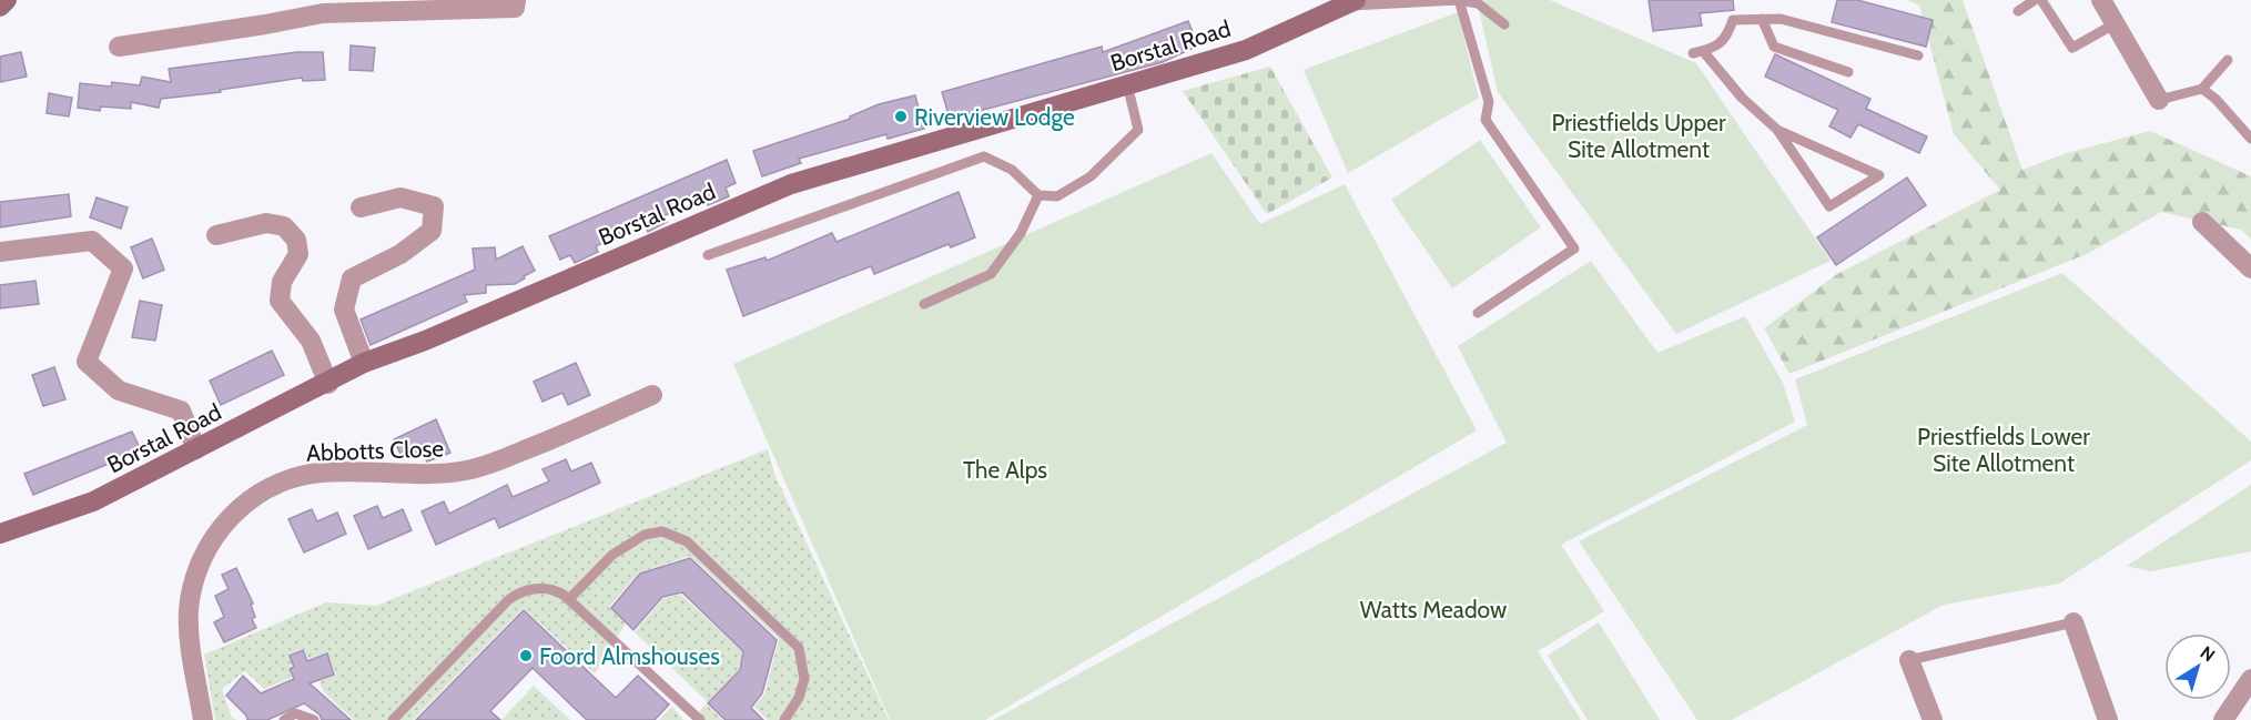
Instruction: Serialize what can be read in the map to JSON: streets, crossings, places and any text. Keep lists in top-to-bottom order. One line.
{"streets":{"street":["Borstal Road","Abbotts Close"]},"parks":["Priestfields Upper Site Allotment","Priestfields Lower Site Allotment","The Alps","Watts Meadow"],"places":["Riverview Lodge","Foord Almshouses"],"north":"top right"}
